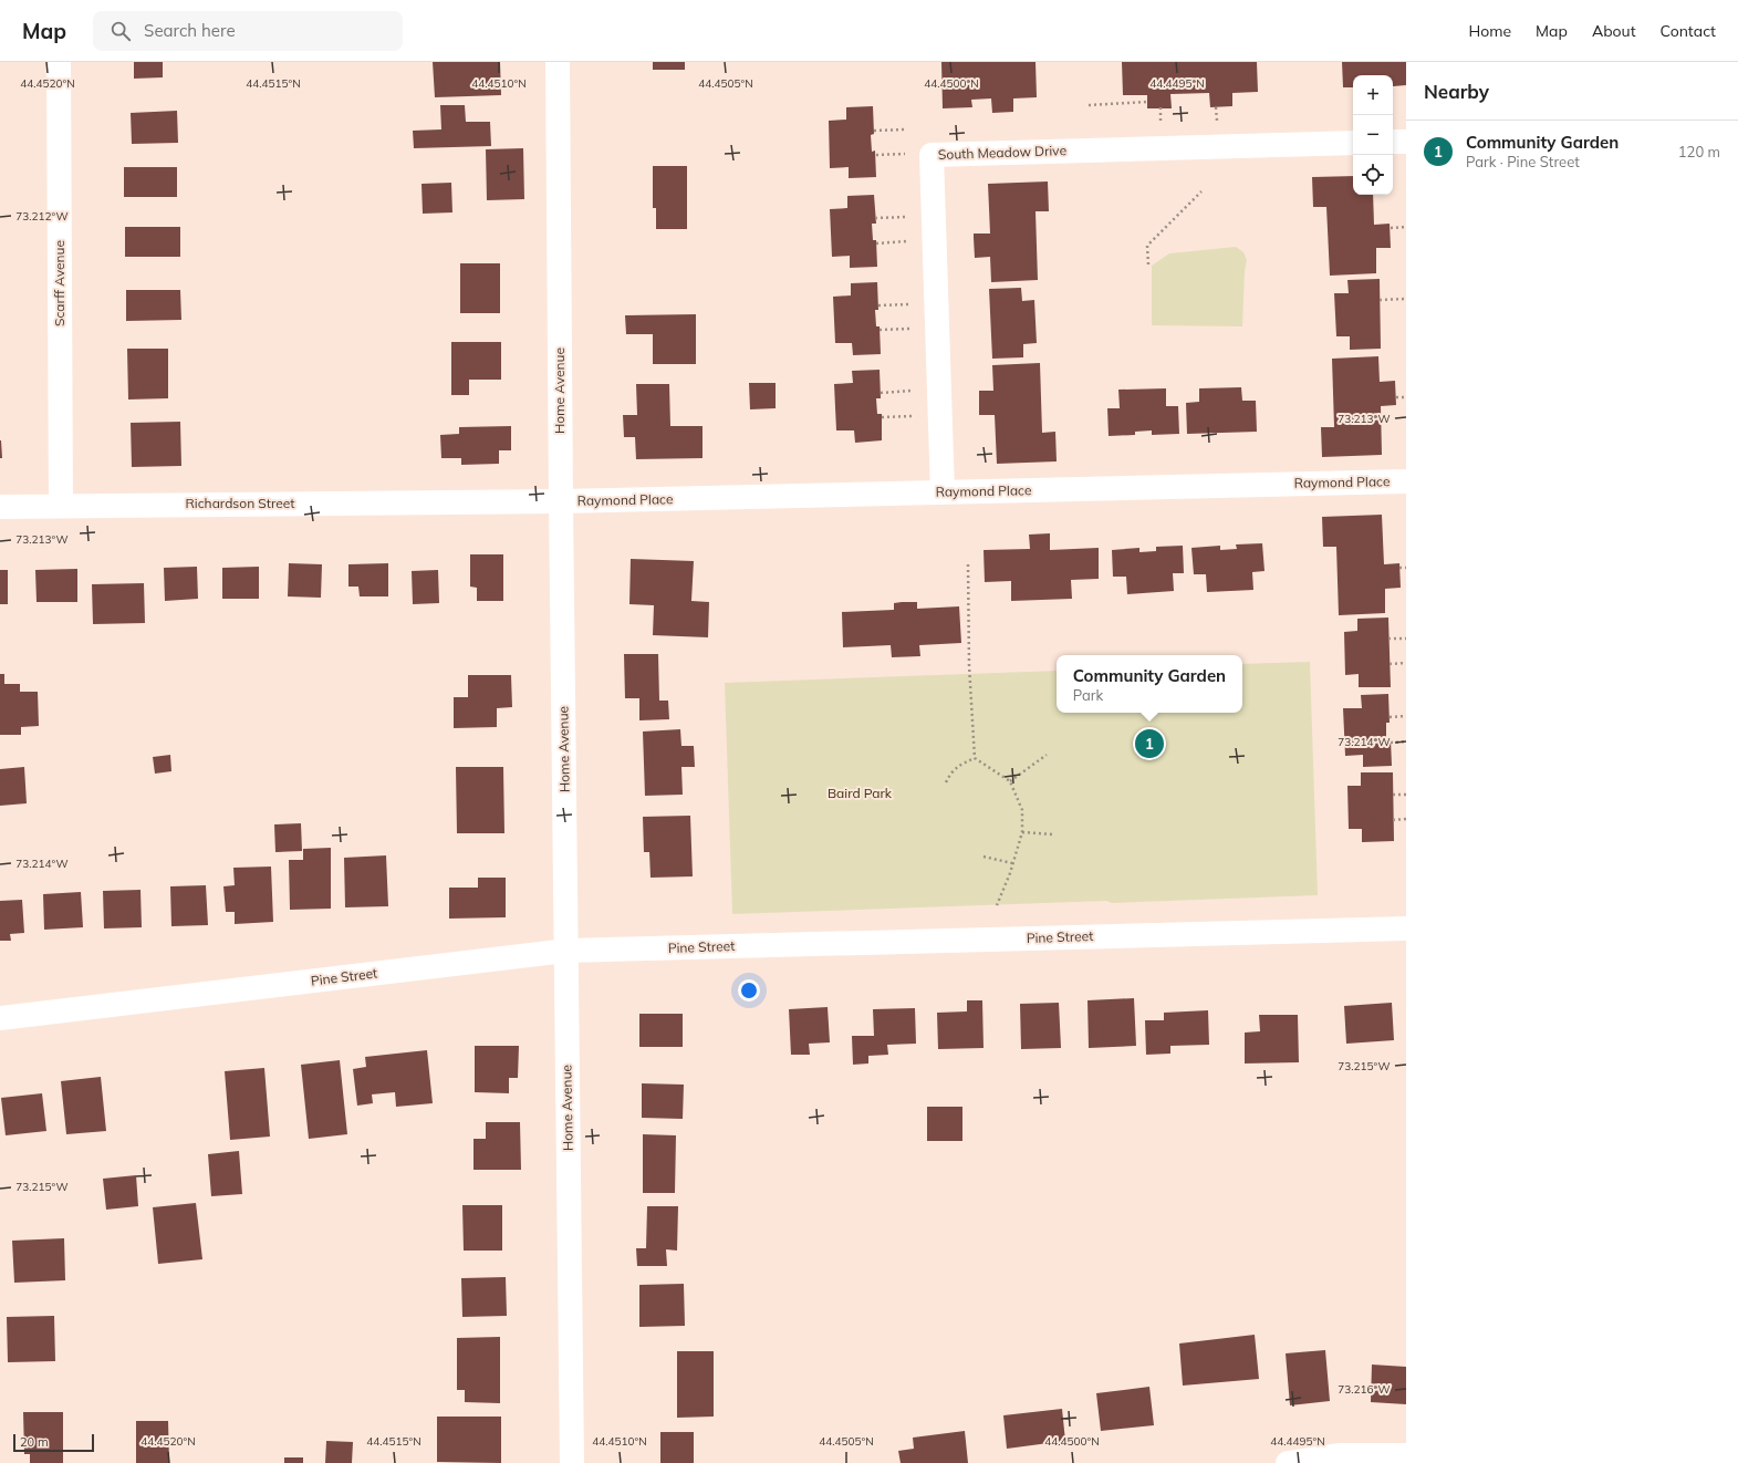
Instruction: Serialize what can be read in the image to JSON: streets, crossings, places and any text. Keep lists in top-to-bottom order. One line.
{"streets":{"street":["South Meadow Drive","Scarff Avenue","Home Avenue","Raymond Place","Richardson Street","Pine Street"]},"crossings":[["South Meadow Drive","Raymond Place"],["Scarff Avenue","Richardson Street"],["Home Avenue","Raymond Place"],["Home Avenue","Richardson Street"],["Home Avenue","Pine Street"],["Raymond Place","Richardson Street"]],"parks":["Baird Park"],"scale_bar":"20 m","page":{"header":"Map","search":"Search here","nav":["Home","Map","About","Contact"],"heading":"Nearby","map_buttons":["+","−"],"list":[{"mark":"1","name":"Community Garden","note":"Park · Pine Street","value":"120 m"}],"popup":["Community Garden","Park"],"pins":"1","scale":"20 m"},"coordinates":["44.4520°N","44.4515°N","44.4510°N","44.4505°N","44.4500°N","44.4495°N","73.212°W","73.213°W","73.214°W","73.215°W","73.216°W"]}
